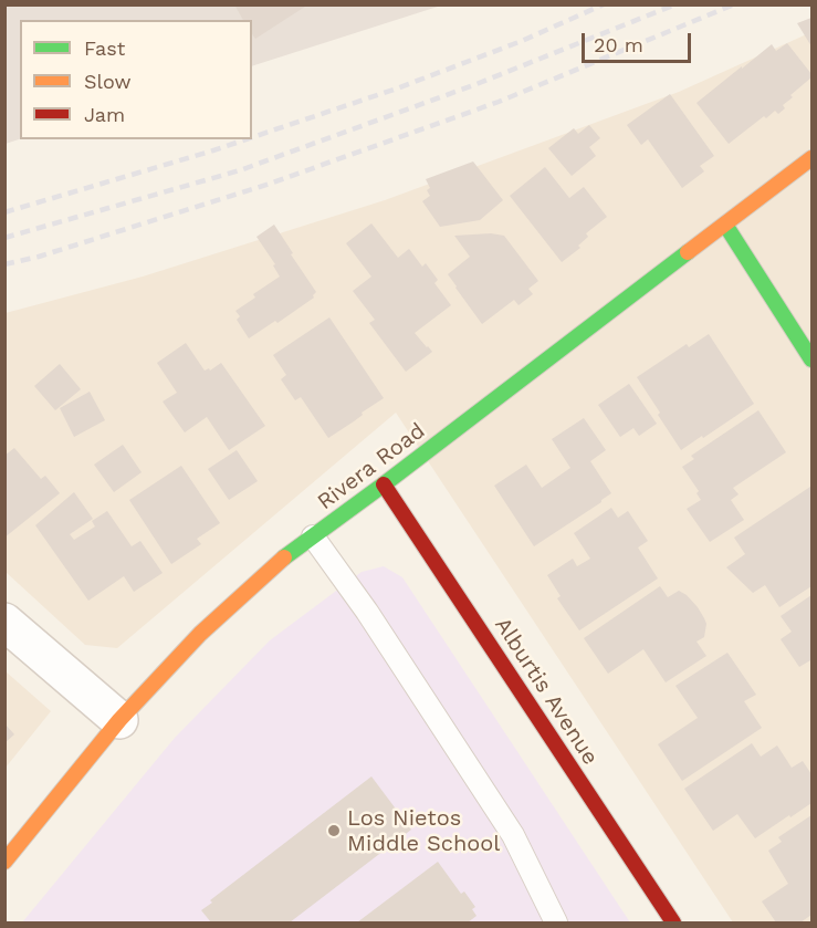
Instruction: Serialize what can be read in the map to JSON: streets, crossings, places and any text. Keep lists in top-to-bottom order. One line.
{"streets":{"street":["Rivera Road","Alburtis Avenue"]},"crossings":[["Rivera Road","Alburtis Avenue"]],"places":["Los Nietos Middle School"],"legend":["Fast","Slow","Jam"],"scale_bar":"20 m"}
